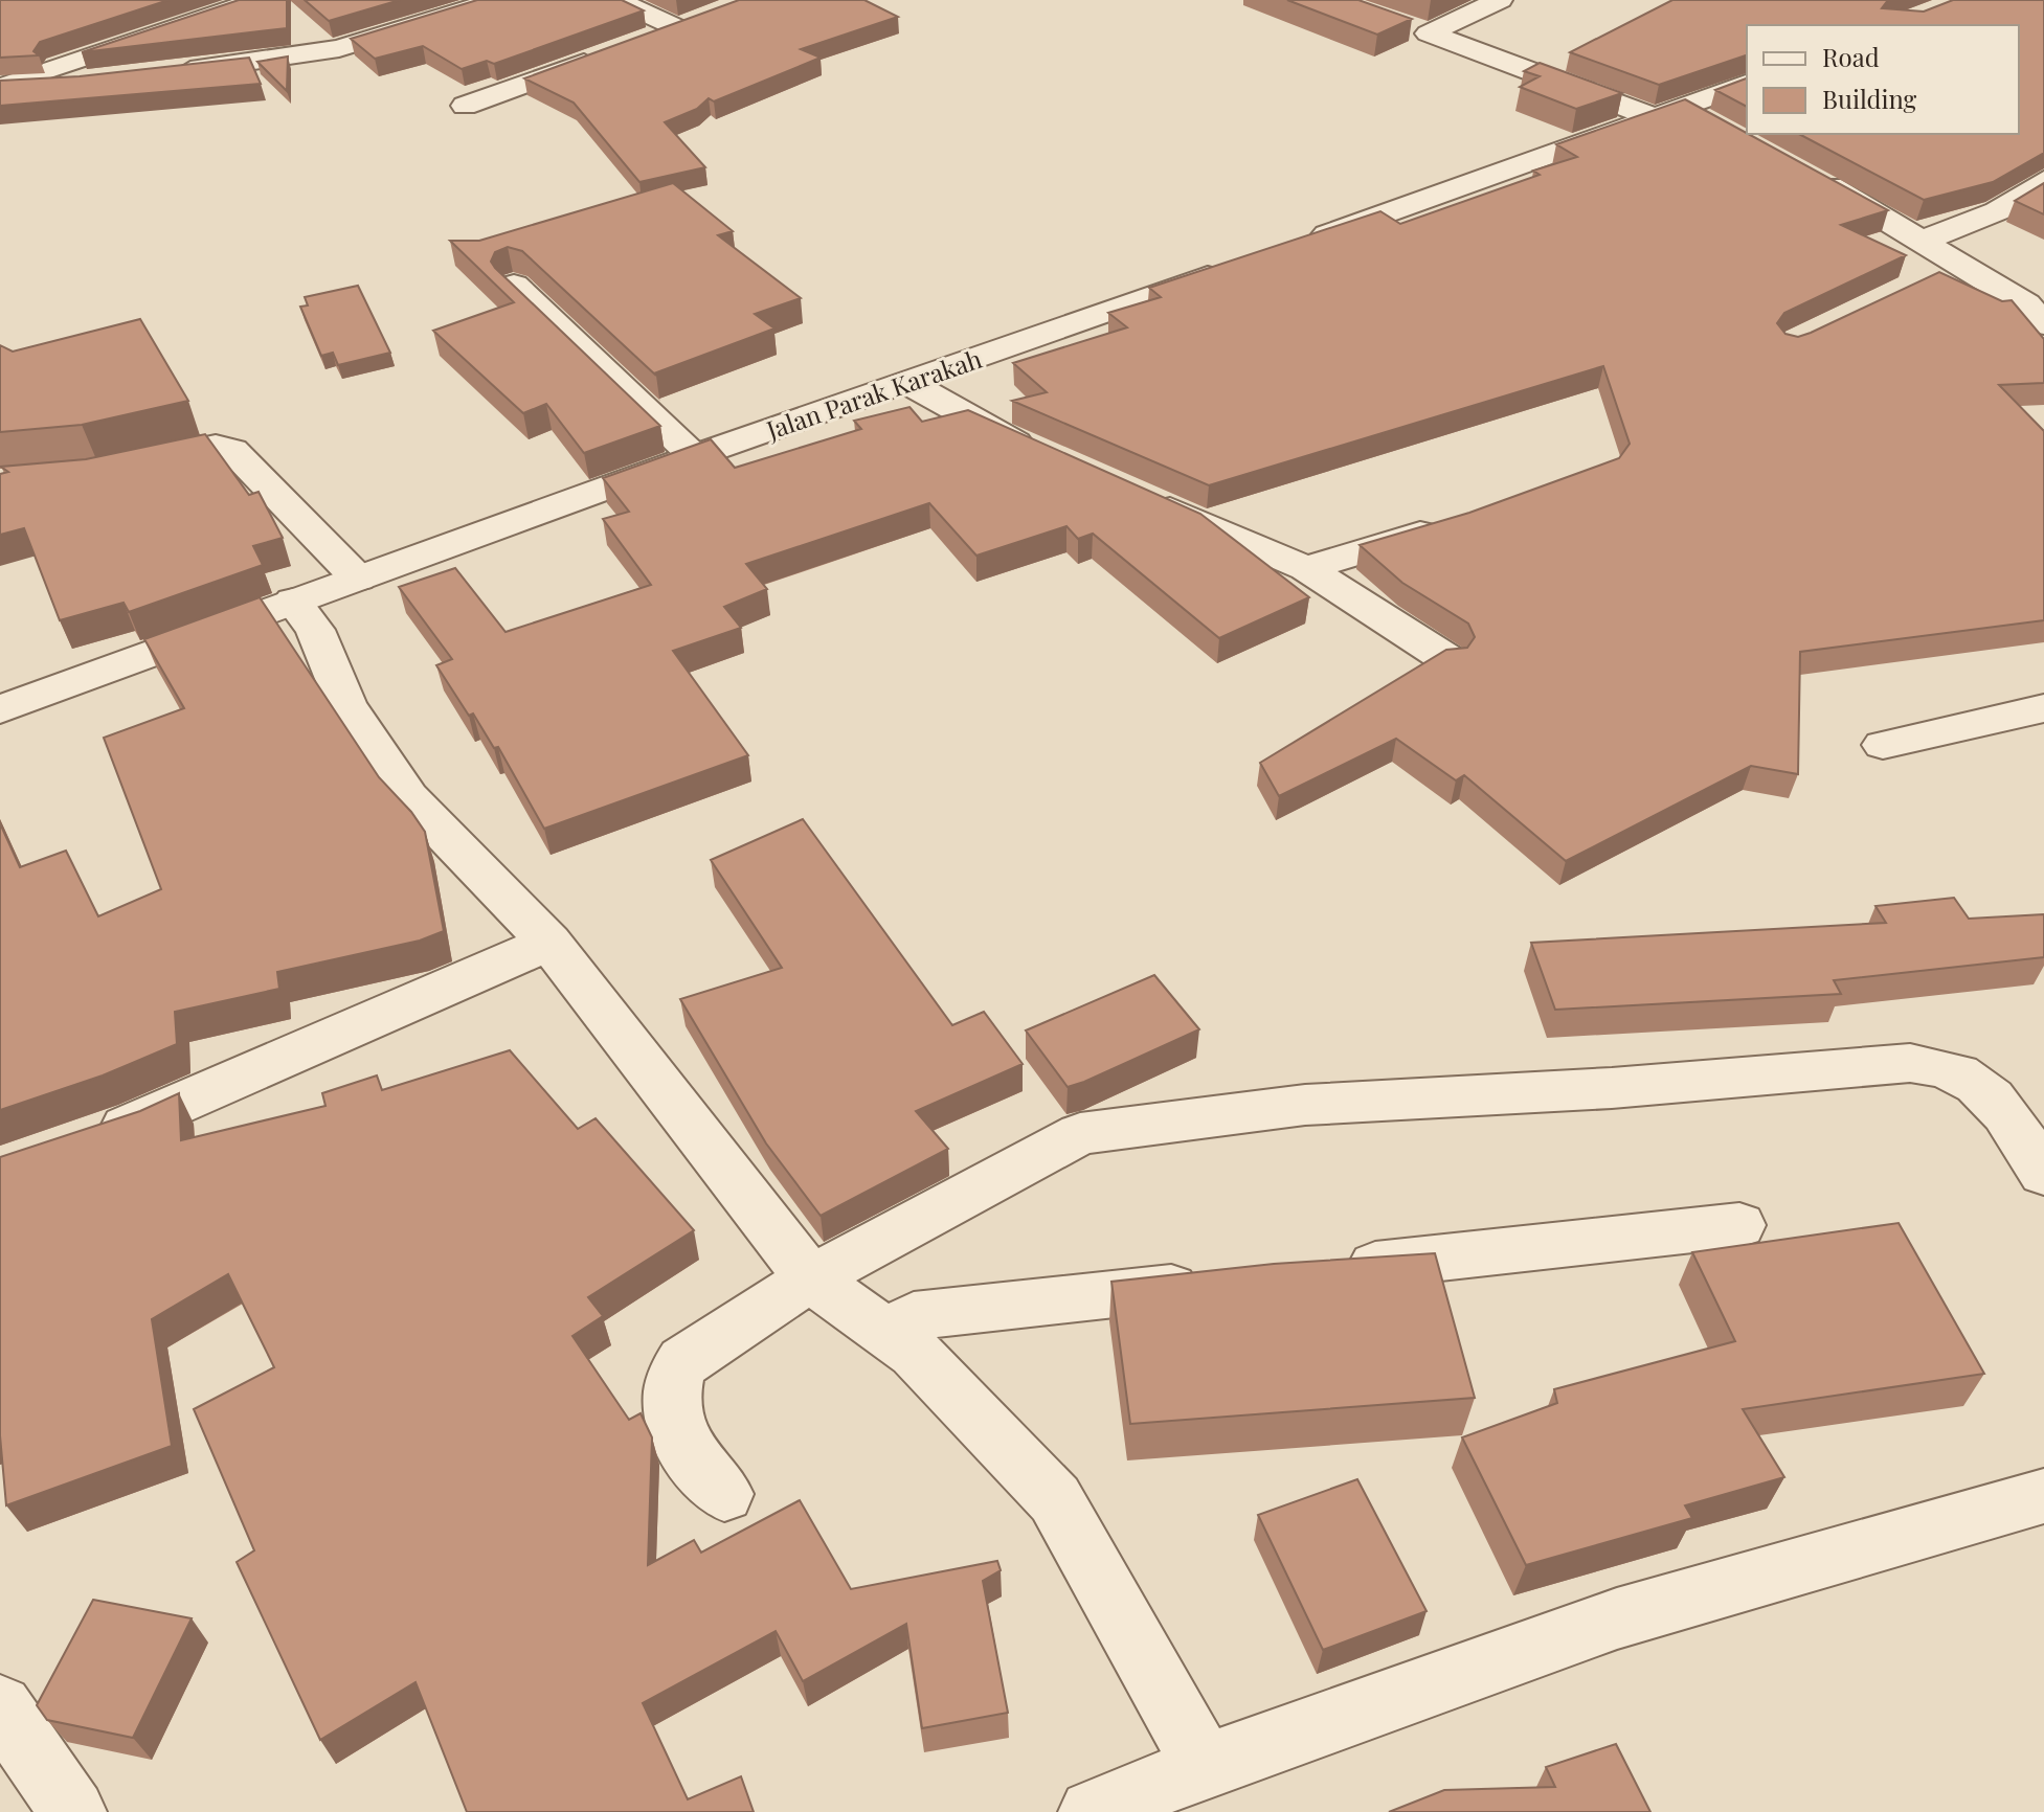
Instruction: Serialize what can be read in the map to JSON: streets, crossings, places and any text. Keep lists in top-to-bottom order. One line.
{"streets":{"street":["Jalan Parak Karakah"]},"legend":["Road","Building"]}
